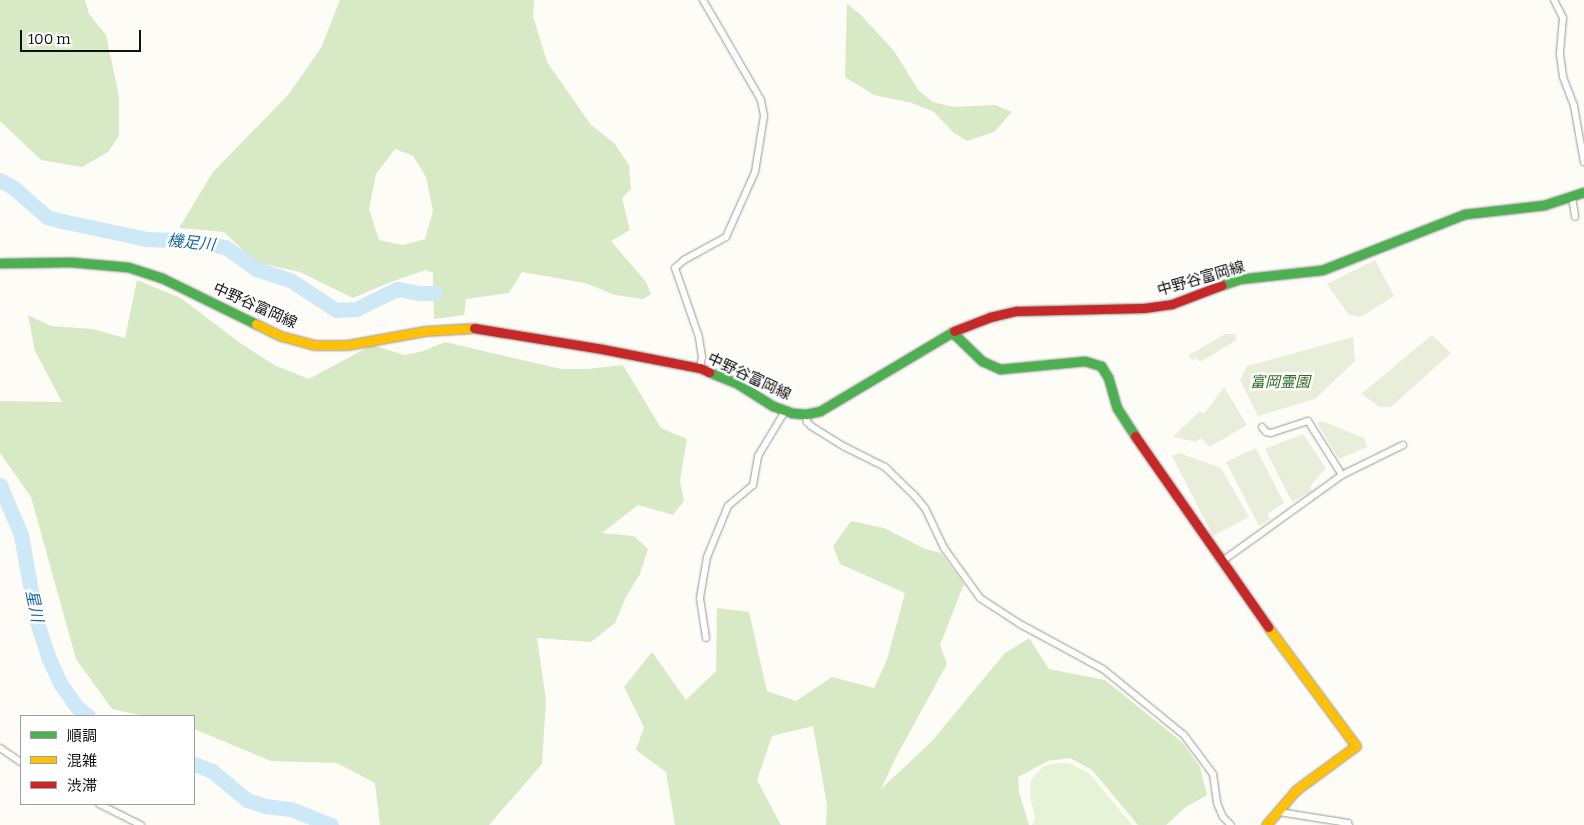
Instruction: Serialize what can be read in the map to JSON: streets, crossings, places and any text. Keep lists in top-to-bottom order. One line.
{"streets":{"main road":["中野谷富岡線"]},"water":["機足川","星川"],"parks":["富岡霊園"],"legend":["順調","混雑","渋滞"],"scale_bar":"100 m"}
